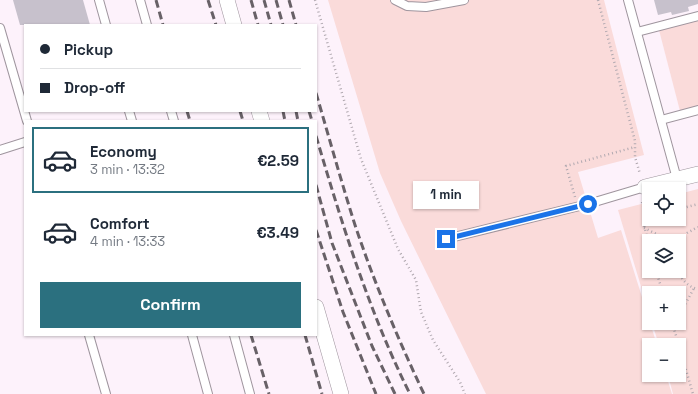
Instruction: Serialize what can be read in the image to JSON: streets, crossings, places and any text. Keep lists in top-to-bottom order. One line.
{"page":{"banner":["Pickup","Drop-off"],"list":[{"name":"Economy","note":"3 min · 13:32","value":"€2.59"},{"name":"Comfort","note":"4 min · 13:33","value":"€3.49"}],"bubble":"1 min","map_buttons":["+","−"],"buttons":"Confirm"}}
